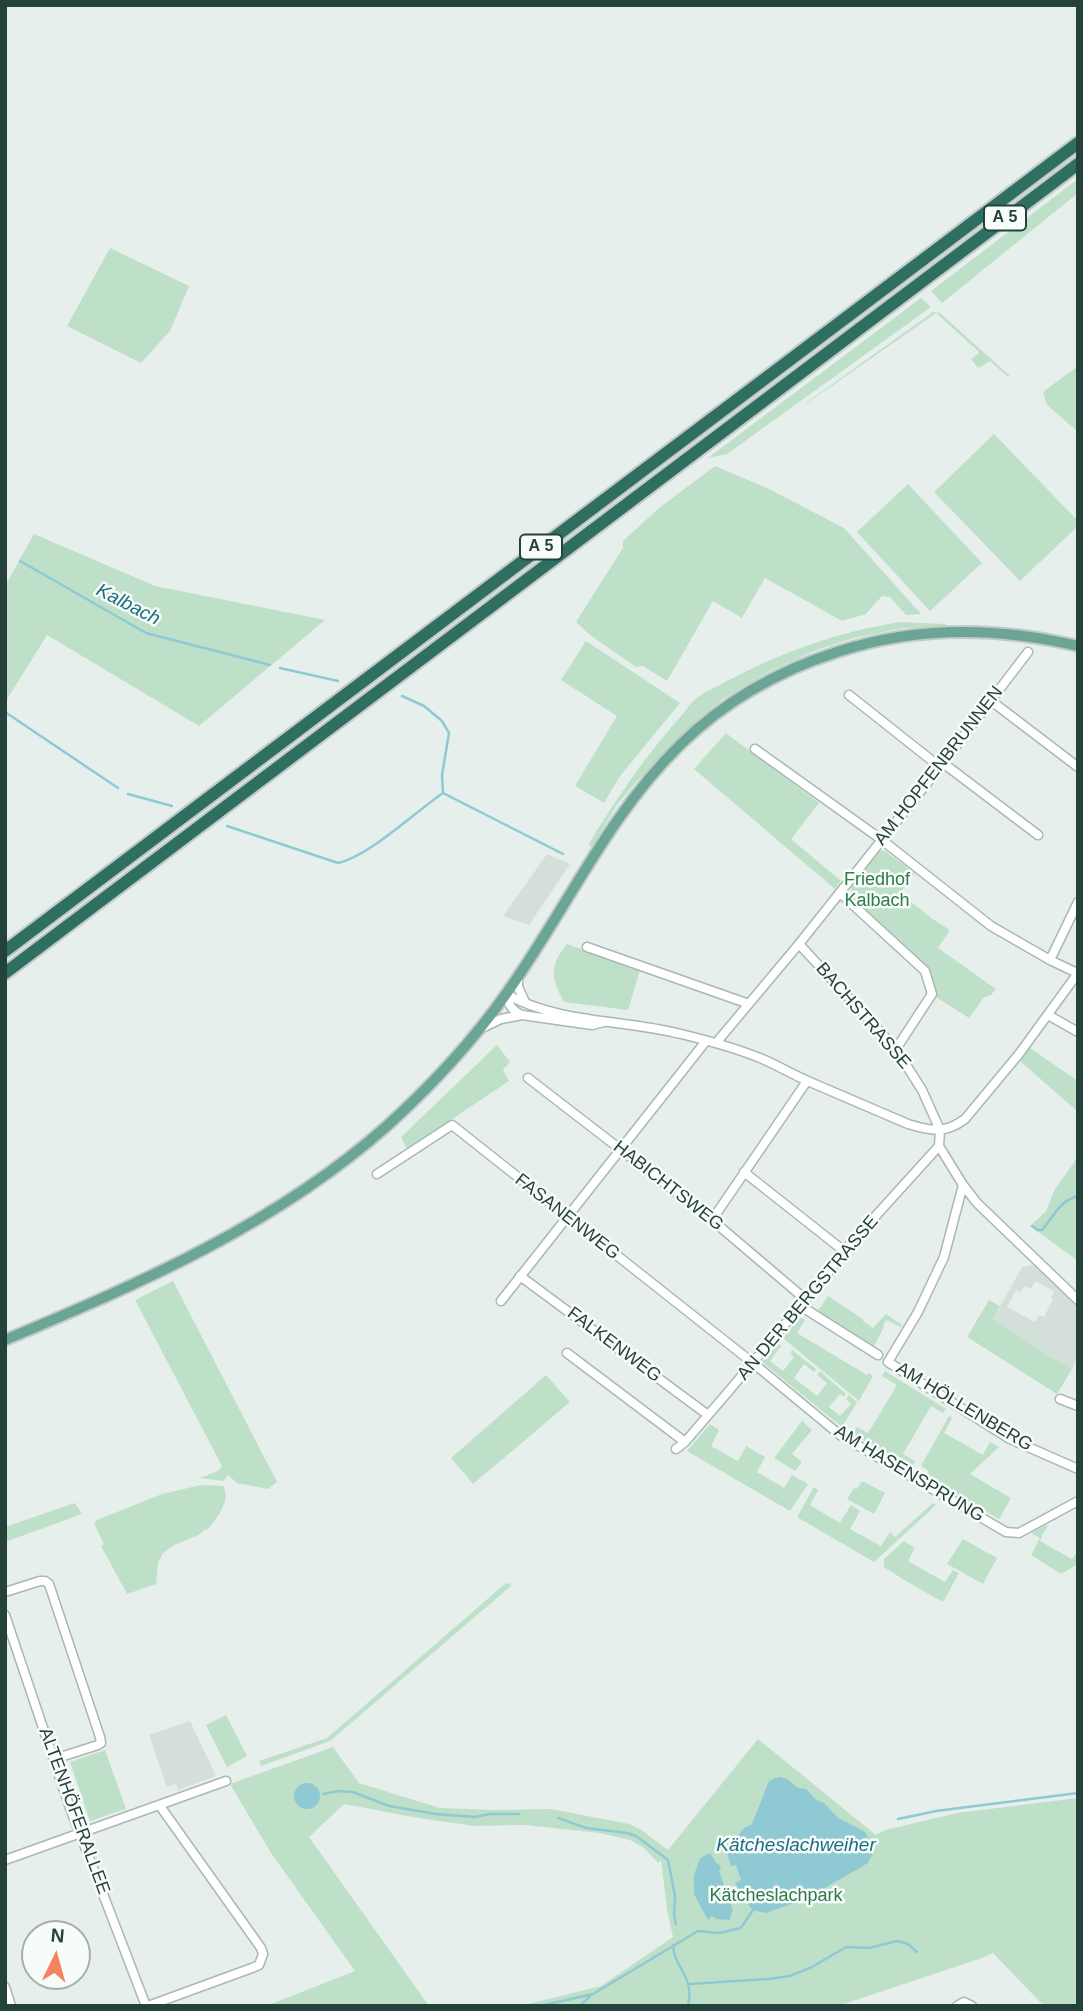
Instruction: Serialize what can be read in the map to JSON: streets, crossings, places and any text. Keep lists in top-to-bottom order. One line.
{"streets":{"highway":["A 5"],"street":["AM HOPFENBRUNNEN","BACHSTRASSE","HABICHTSWEG","FASANENWEG","AN DER BERGSTRASSE","FALKENWEG","AM HÖLLENBERG","AM HASENSPRUNG","ALTENHÖFERALLEE"]},"crossings":[["AM HOPFENBRUNNEN","BACHSTRASSE"],["HABICHTSWEG","AN DER BERGSTRASSE"],["HABICHTSWEG","AM HÖLLENBERG"],["FASANENWEG","AN DER BERGSTRASSE"],["FASANENWEG","AM HASENSPRUNG"],["AN DER BERGSTRASSE","FALKENWEG"],["AN DER BERGSTRASSE","AM HÖLLENBERG"],["AN DER BERGSTRASSE","AM HASENSPRUNG"]],"water":["Kalbach","Kätcheslachweiher"],"parks":["Friedhof Kalbach","Kätcheslachpark"],"north":"top"}
